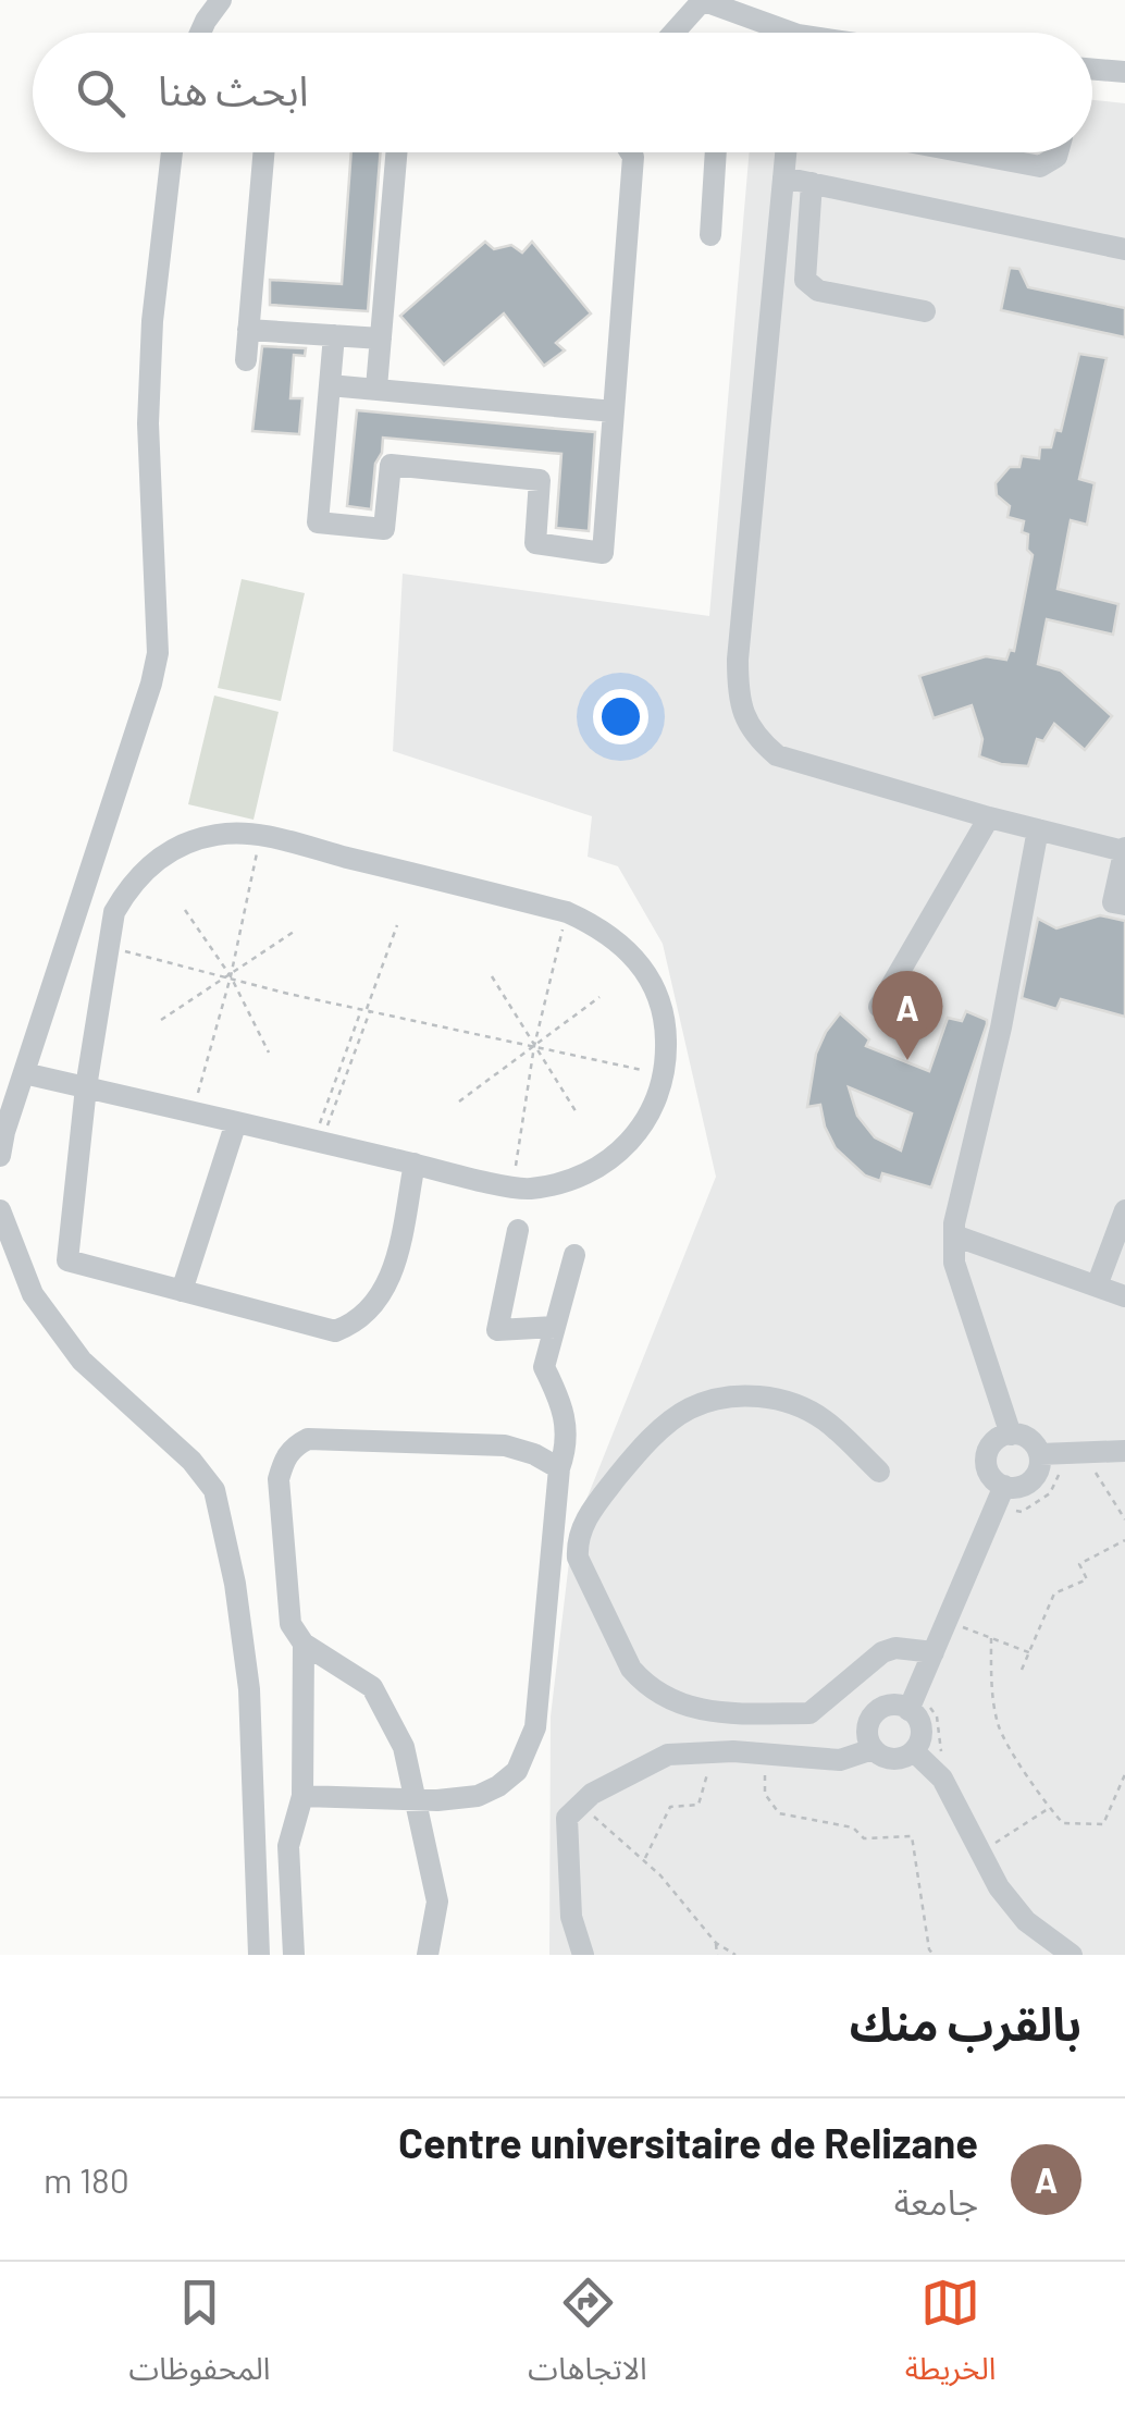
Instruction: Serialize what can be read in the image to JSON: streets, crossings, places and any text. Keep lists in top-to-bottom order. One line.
{"page":{"search":"ابحث هنا","pins":"A","heading":"بالقرب منك","list":[{"mark":"A","name":"Centre universitaire de Relizane","note":"جامعة","value":"180 m"}],"nav":["الخريطة","الاتجاهات","المحفوظات"]}}
